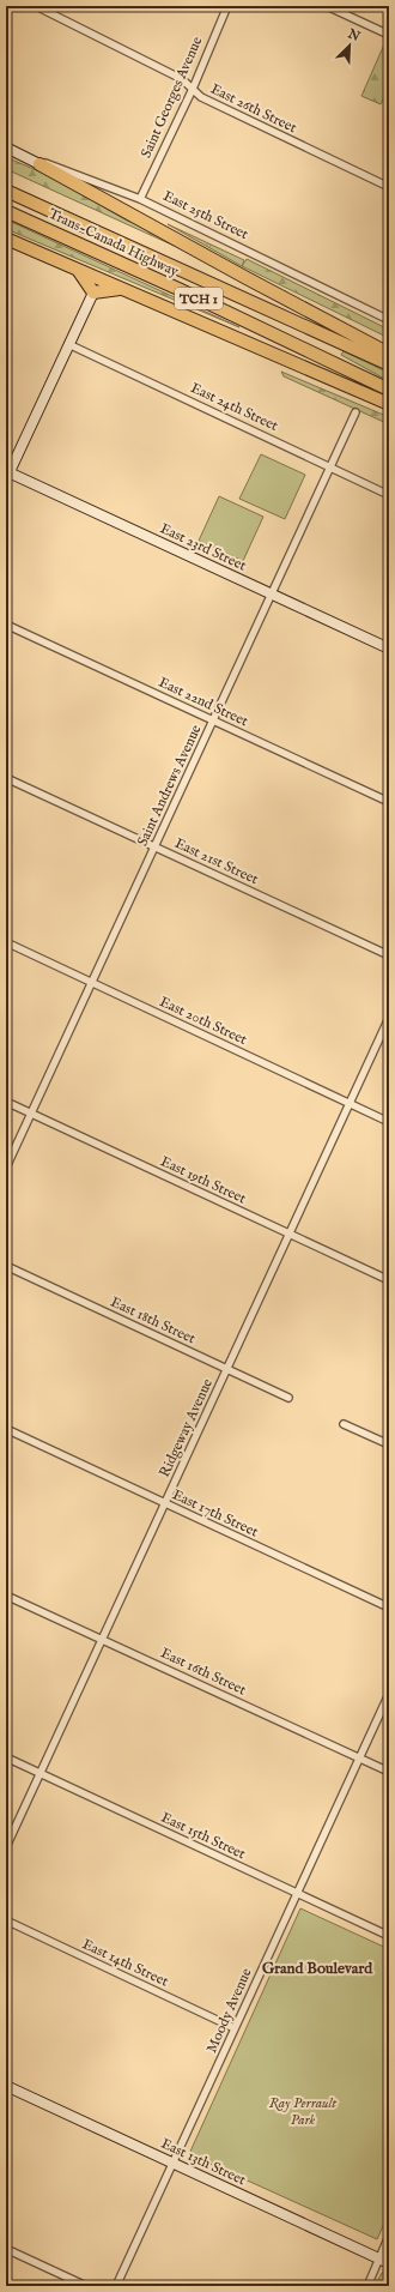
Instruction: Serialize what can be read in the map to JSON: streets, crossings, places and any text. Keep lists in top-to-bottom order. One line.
{"streets":{"highway":["Trans-Canada Highway","TCH 1"],"street":["Saint Georges Avenue","East 26th Street","East 25th Street","East 24th Street","East 23rd Street","East 22nd Street","Saint Andrews Avenue","East 21st Street","East 20th Street","East 19th Street","East 18th Street","Ridgeway Avenue","East 17th Street","East 16th Street","East 15th Street","East 14th Street","Moody Avenue","East 13th Street"]},"crossings":[["Saint Georges Avenue","East 26th Street"],["Saint Georges Avenue","East 25th Street"],["East 24th Street","Saint Andrews Avenue"],["East 23rd Street","Saint Andrews Avenue"],["East 22nd Street","Saint Andrews Avenue"],["Saint Andrews Avenue","East 21st Street"],["Saint Andrews Avenue","East 20th Street"],["Saint Andrews Avenue","East 19th Street"],["East 20th Street","Ridgeway Avenue"],["East 19th Street","Ridgeway Avenue"],["East 18th Street","Ridgeway Avenue"],["Ridgeway Avenue","East 17th Street"],["Ridgeway Avenue","East 16th Street"],["Ridgeway Avenue","East 15th Street"],["East 16th Street","Moody Avenue"],["East 15th Street","Moody Avenue"],["East 14th Street","Moody Avenue"],["Moody Avenue","East 13th Street"]],"districts":["Grand Boulevard"],"parks":["Ray Perrault Park"],"north":"top right"}
